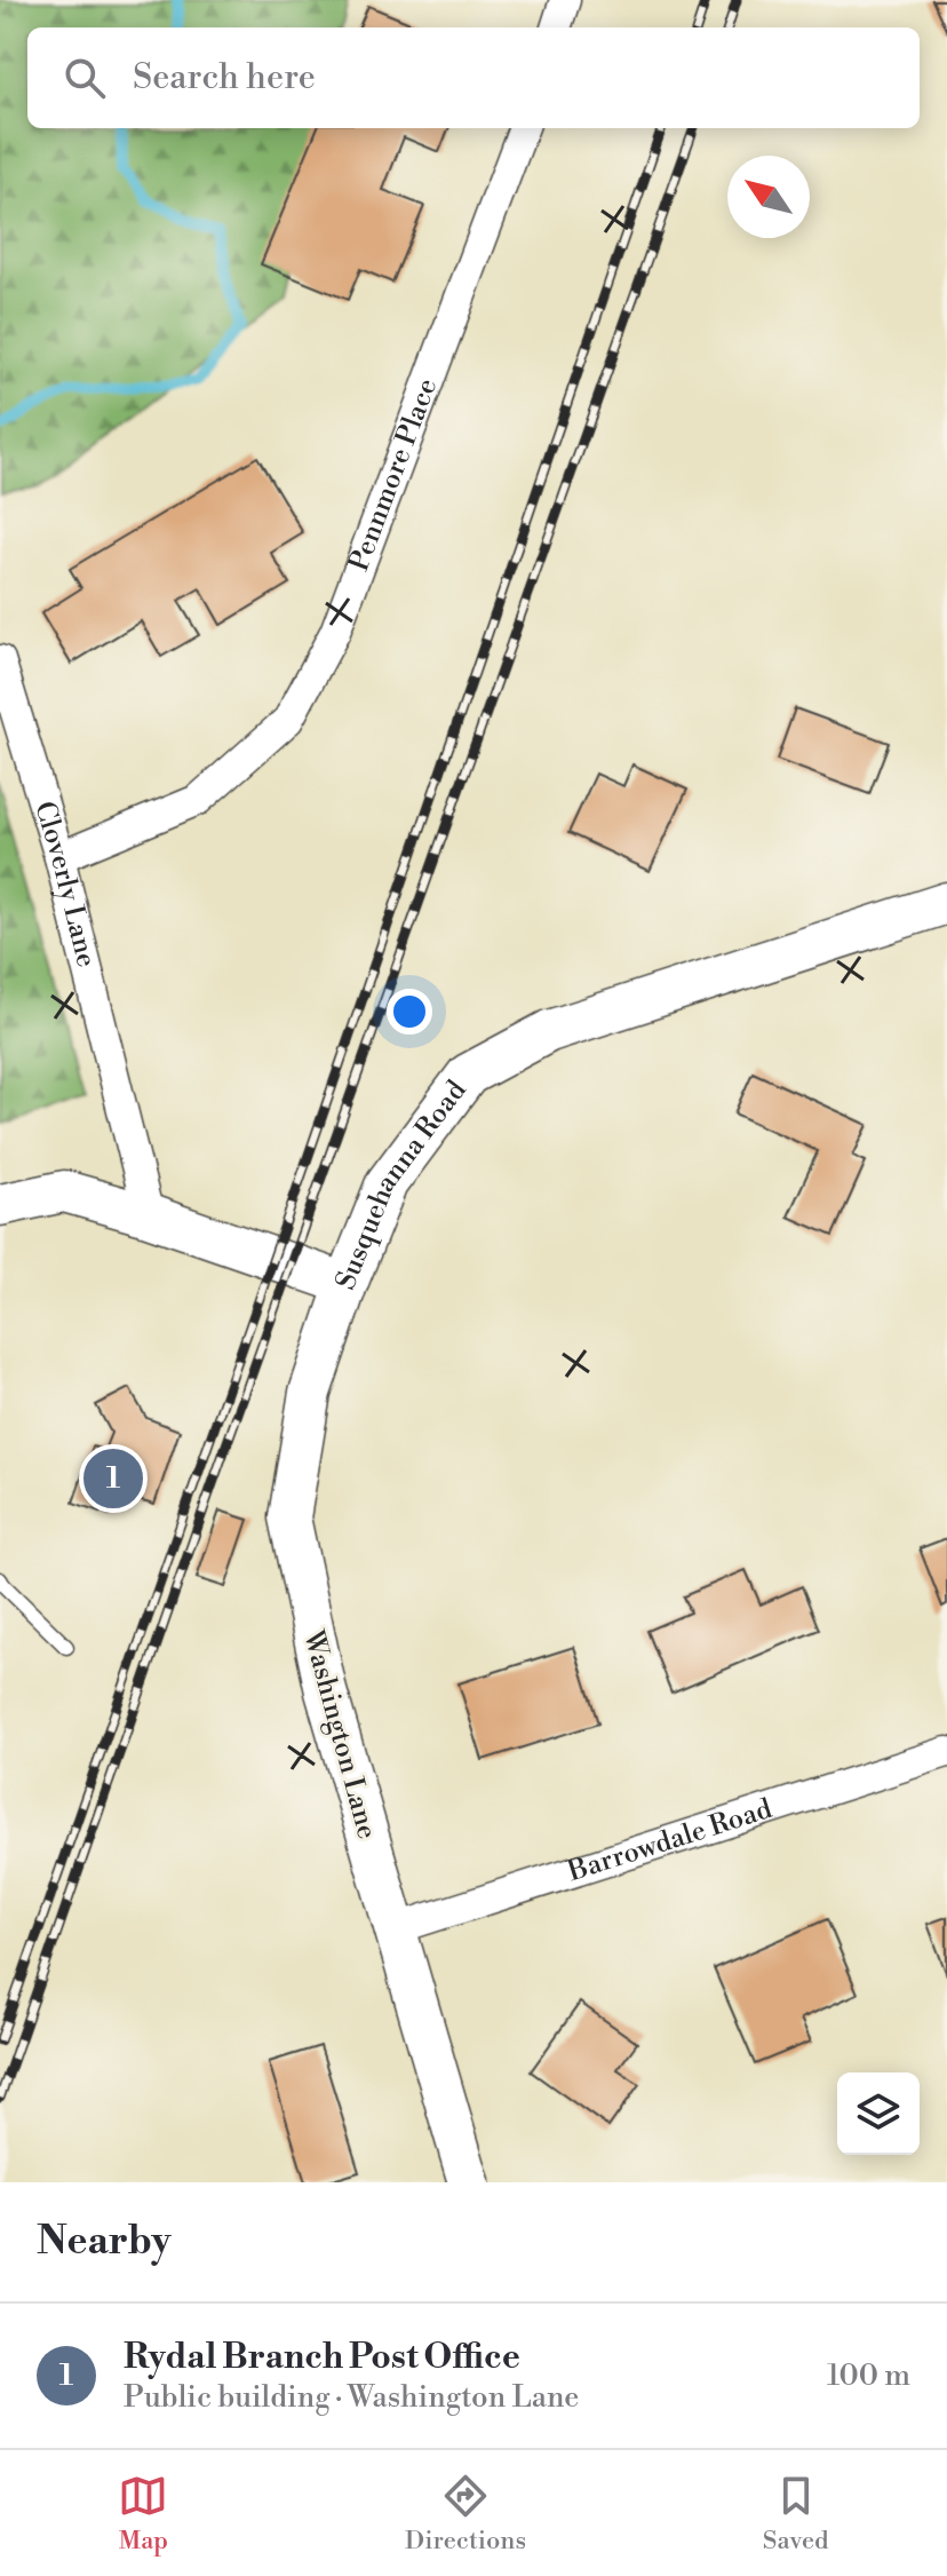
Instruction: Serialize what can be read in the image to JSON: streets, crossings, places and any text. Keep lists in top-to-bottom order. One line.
{"streets":{"main road":["Susquehanna Road","Washington Lane"],"street":["Pennmore Place","Cloverly Lane","Barrowdale Road"]},"crossings":[["Pennmore Place","Cloverly Lane"],["Cloverly Lane","Susquehanna Road"],["Susquehanna Road","Washington Lane"],["Washington Lane","Barrowdale Road"]],"north":"top left","page":{"search":"Search here","pins":"1","heading":"Nearby","list":[{"mark":"1","name":"Rydal Branch Post Office","note":"Public building · Washington Lane","value":"100 m"}],"nav":["Map","Directions","Saved"]}}
